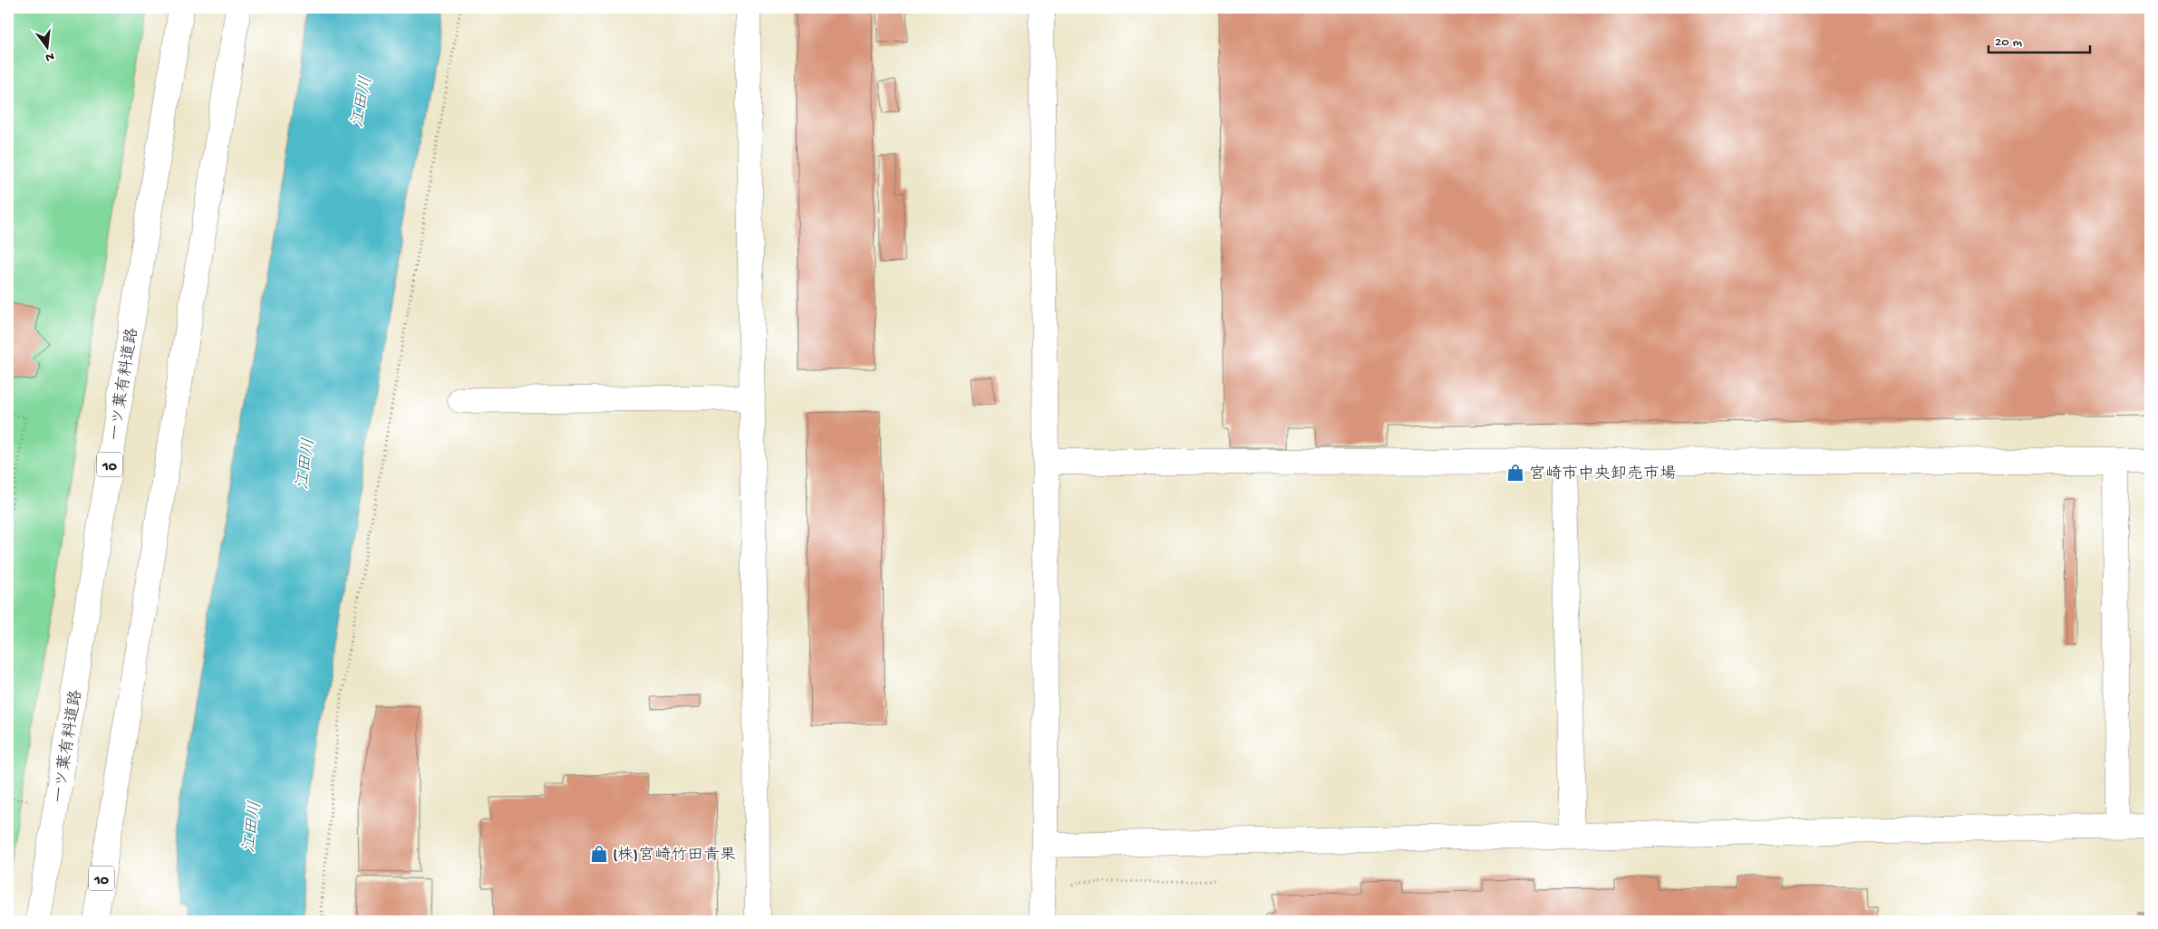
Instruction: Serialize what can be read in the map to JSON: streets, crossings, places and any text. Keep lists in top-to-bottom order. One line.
{"streets":{"main road":["一ツ葉有料道路","10"]},"water":["江田川"],"places":{"shop":["宮崎市中央卸売市場","(株)宮崎竹田青果"]},"scale_bar":"20 m","north":"bottom"}
